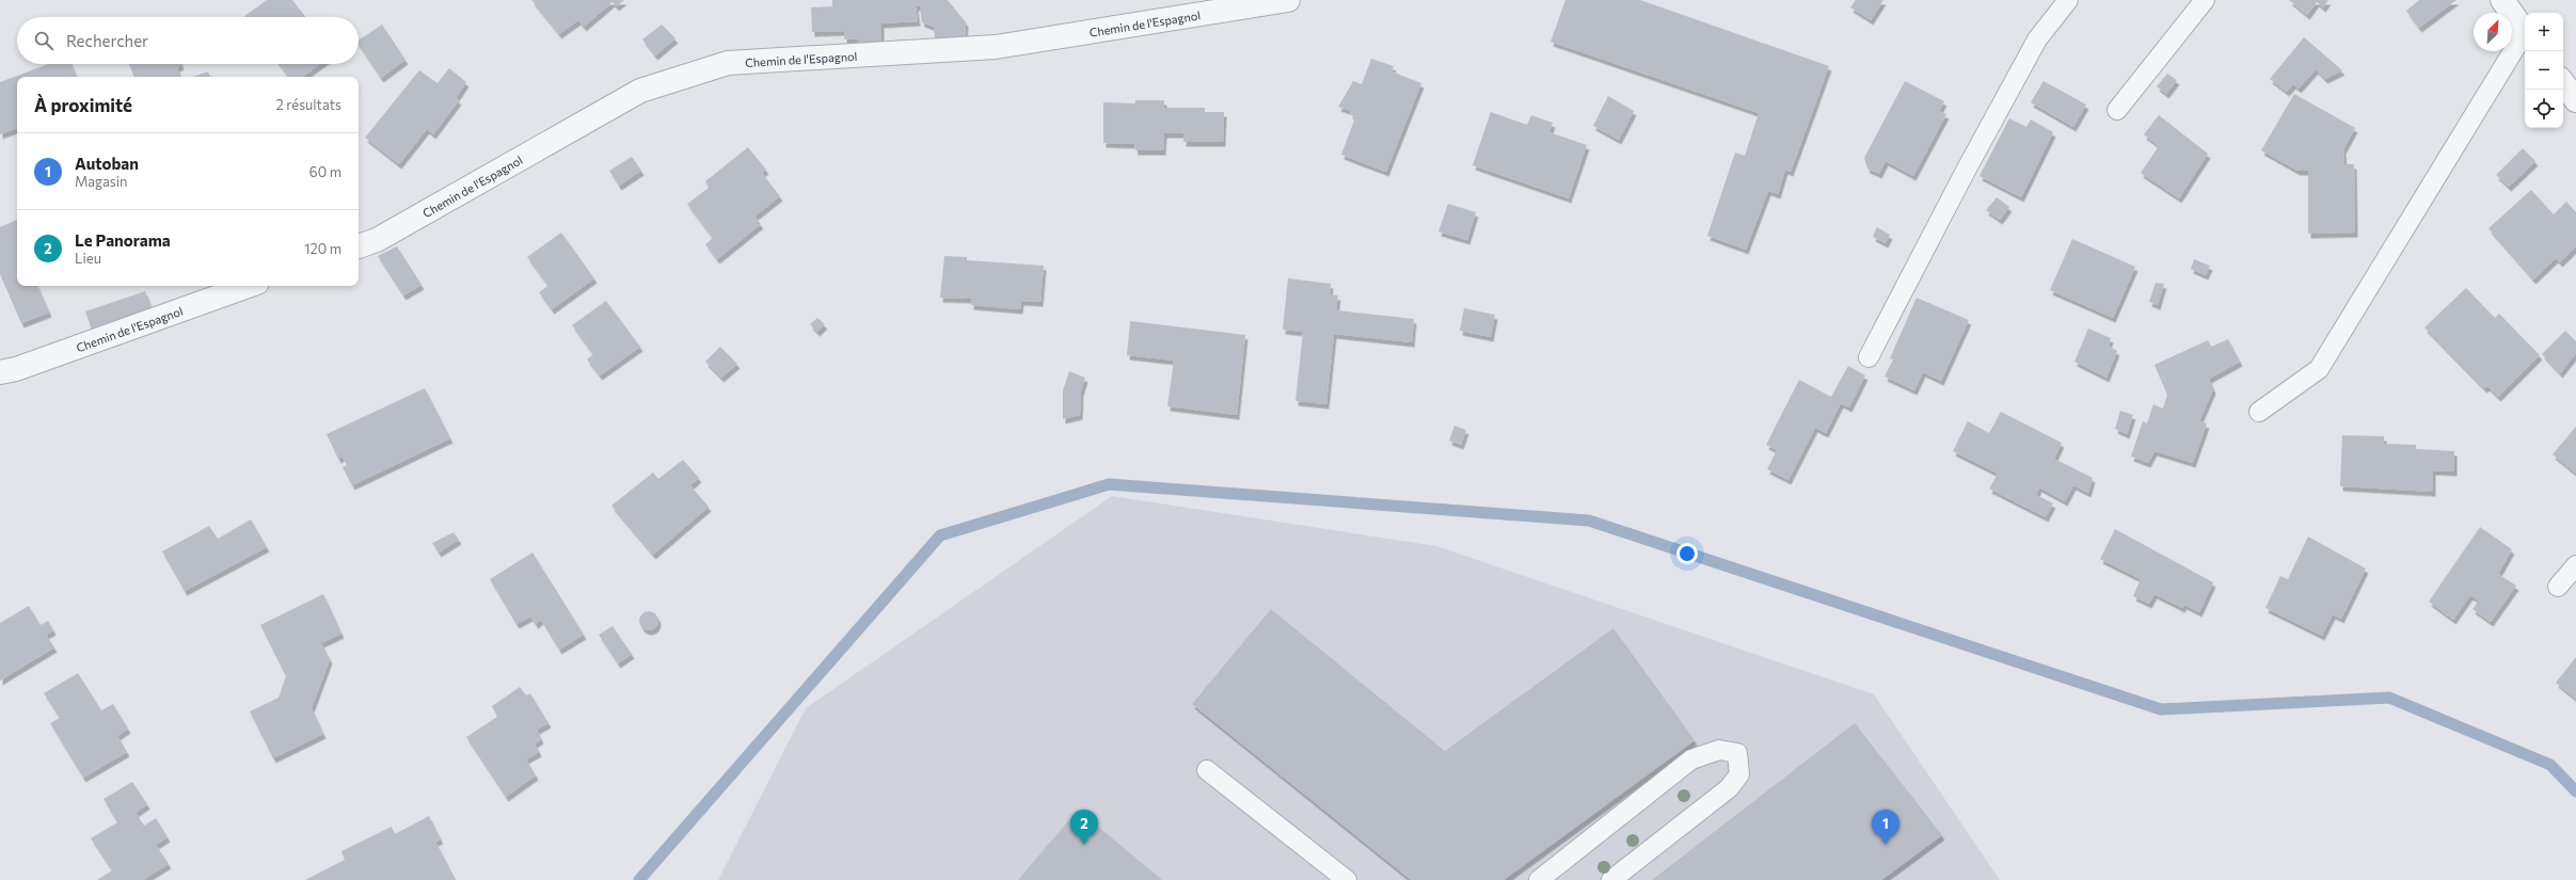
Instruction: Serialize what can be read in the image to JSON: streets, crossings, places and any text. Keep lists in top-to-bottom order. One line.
{"streets":{"street":["Chemin de l'Espagnol"]},"north":"top right","page":{"map_buttons":["+","−"],"search":"Rechercher","heading":["À proximité","2 résultats"],"list":[{"mark":"1","name":"Autoban","note":"Magasin","value":"60 m"},{"mark":"2","name":"Le Panorama","note":"Lieu","value":"120 m"}],"pins":["1","2"]}}
